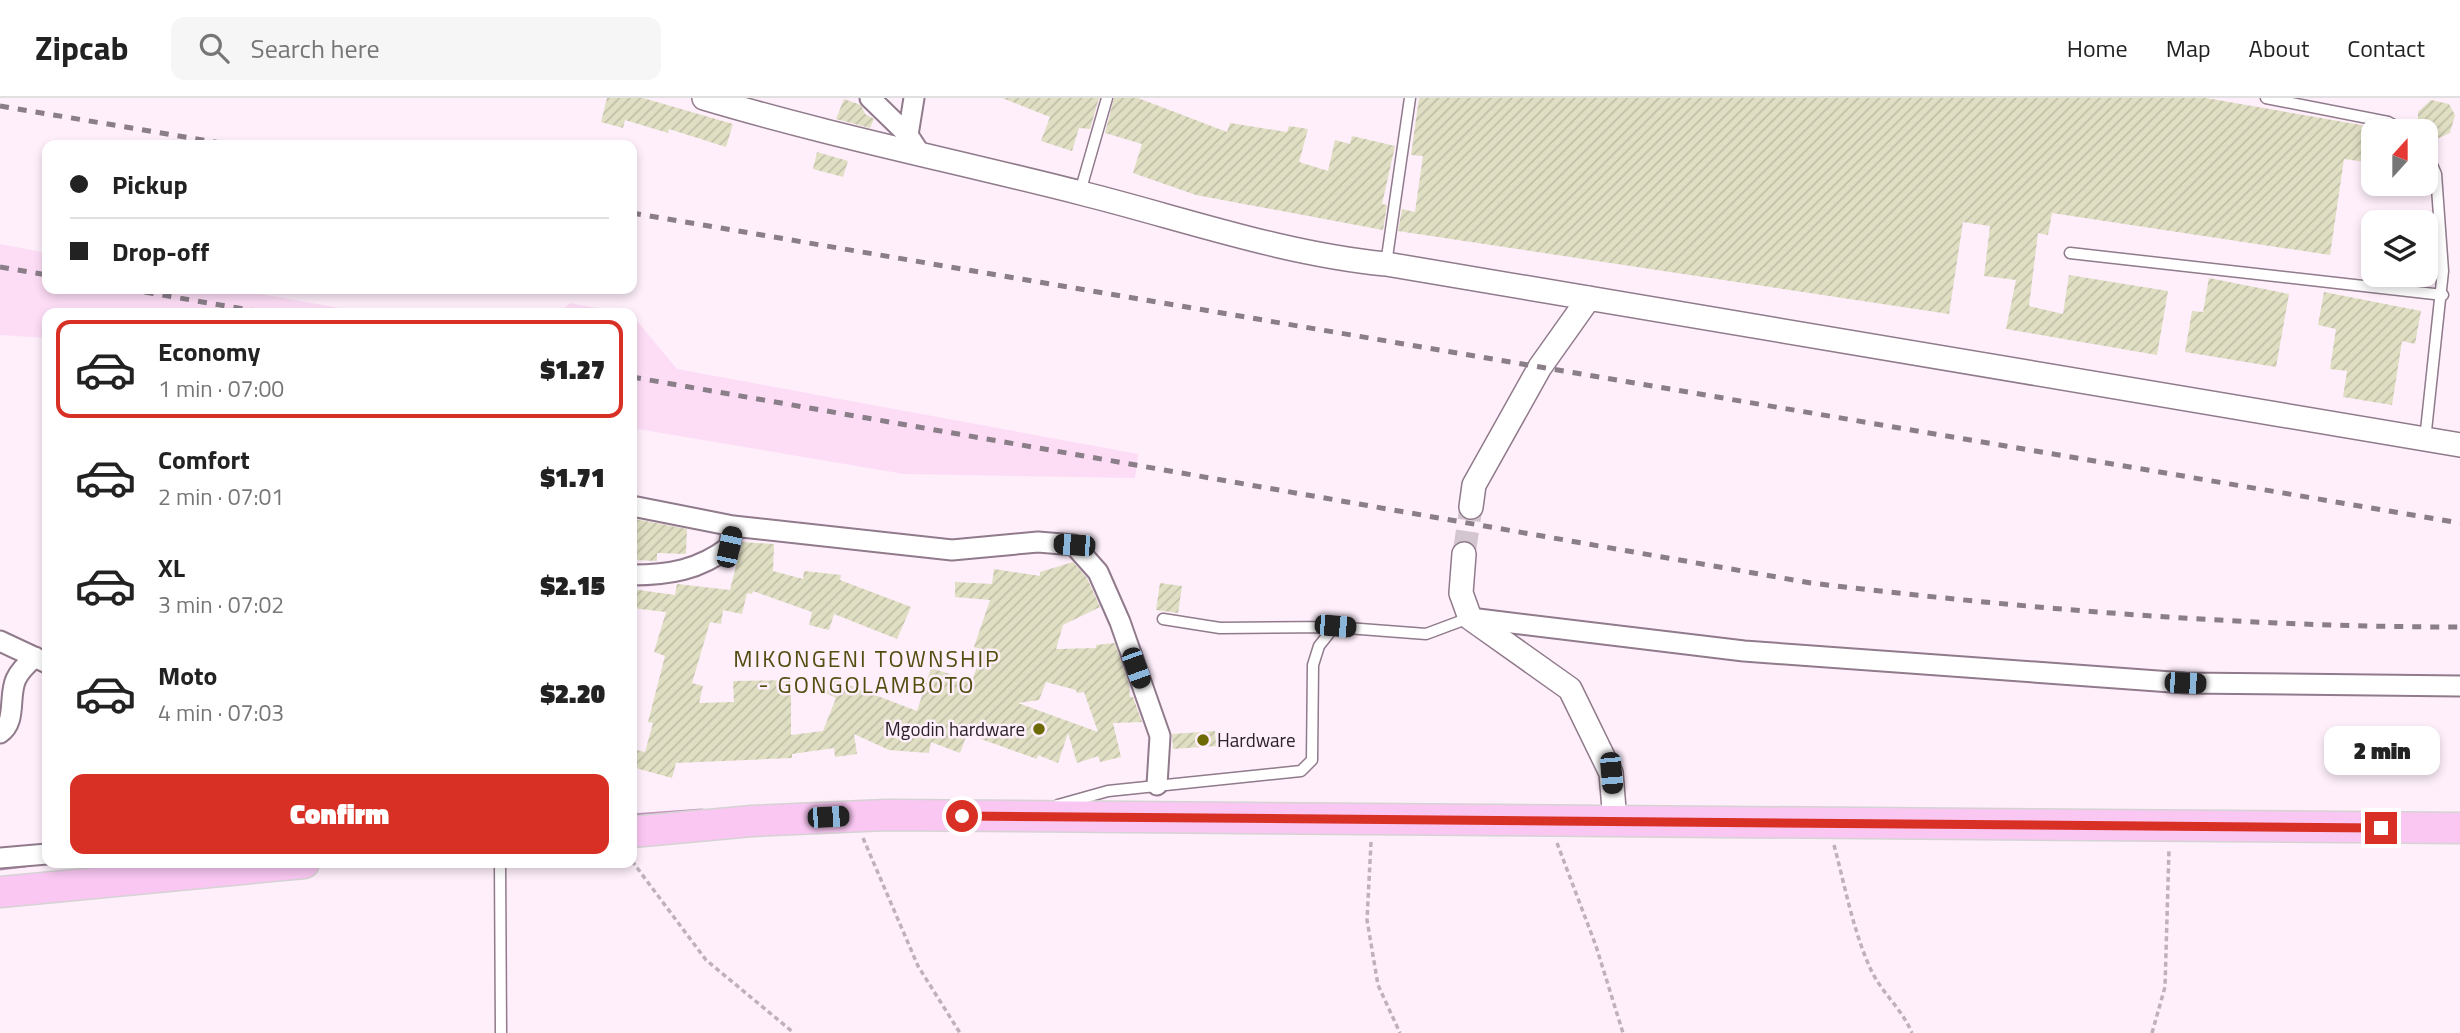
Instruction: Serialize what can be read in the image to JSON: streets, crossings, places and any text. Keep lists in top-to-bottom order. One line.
{"districts":["MIKONGENI TOWNSHIP - GONGOLAMBOTO"],"places":["Mgodin hardware","Hardware"],"north":"top","page":{"header":"Zipcab","search":"Search here","nav":["Home","Map","About","Contact"],"banner":["Pickup","Drop-off"],"list":[{"name":"Economy","note":"1 min · 07:00","value":"$1.27"},{"name":"Comfort","note":"2 min · 07:01","value":"$1.71"},{"name":"XL","note":"3 min · 07:02","value":"$2.15"},{"name":"Moto","note":"4 min · 07:03","value":"$2.20"}],"bubble":"2 min","buttons":"Confirm"}}
